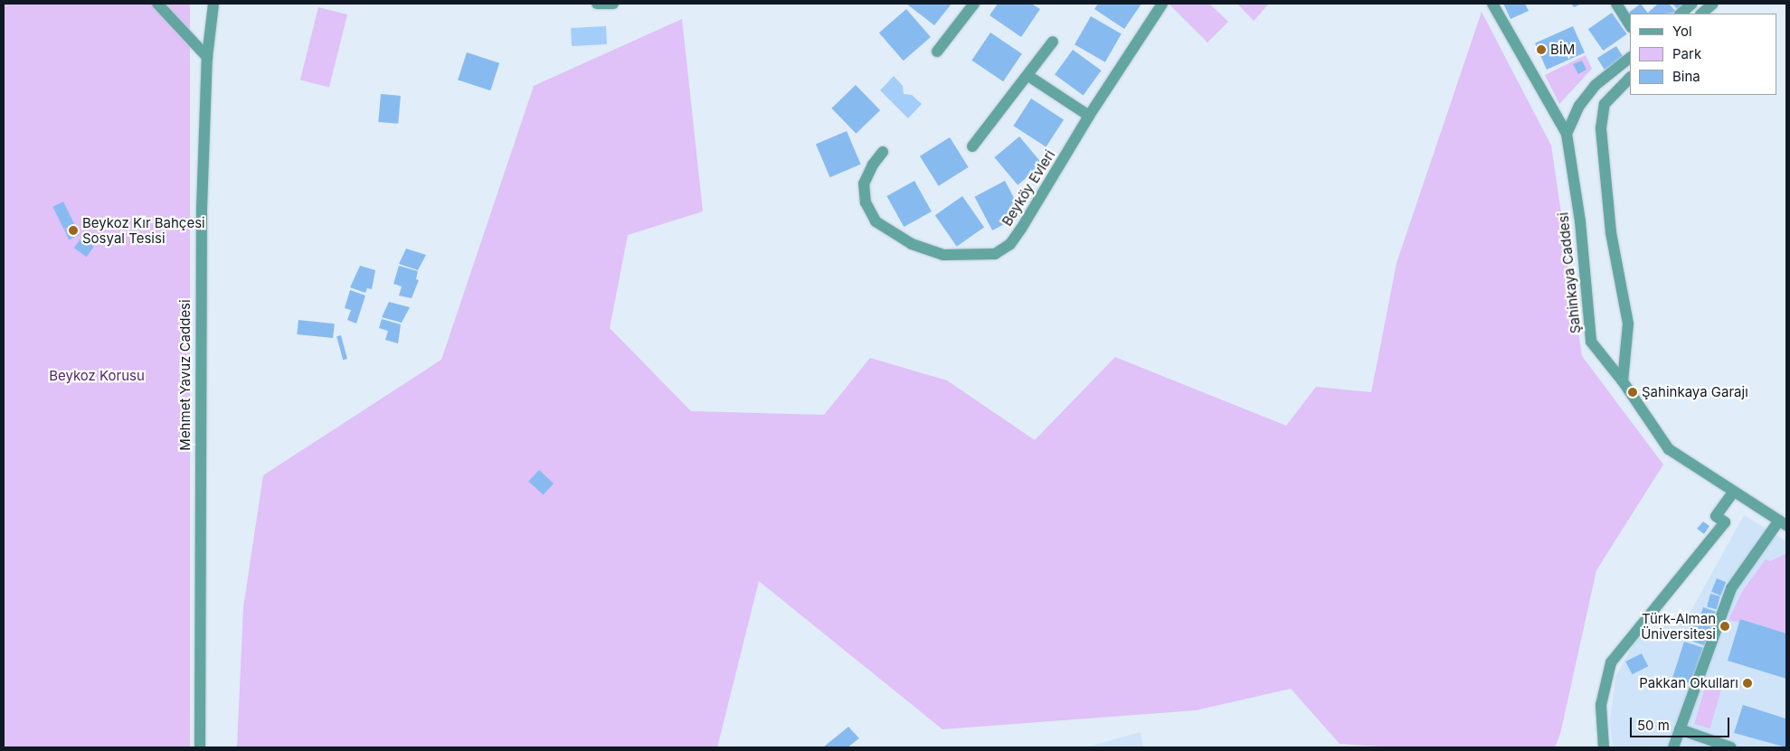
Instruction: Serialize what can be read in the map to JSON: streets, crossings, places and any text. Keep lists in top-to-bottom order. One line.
{"streets":{"street":["Beyköy Evleri","Şahinkaya Caddesi","Mehmet Yavuz Caddesi"]},"parks":["Beykoz Korusu"],"places":["BİM","Beykoz Kır Bahçesi Sosyal Tesisi","Şahinkaya Garajı","Türk-Alman Üniversitesi","Pakkan Okulları"],"legend":["Yol","Park","Bina"],"scale_bar":"50 m"}
